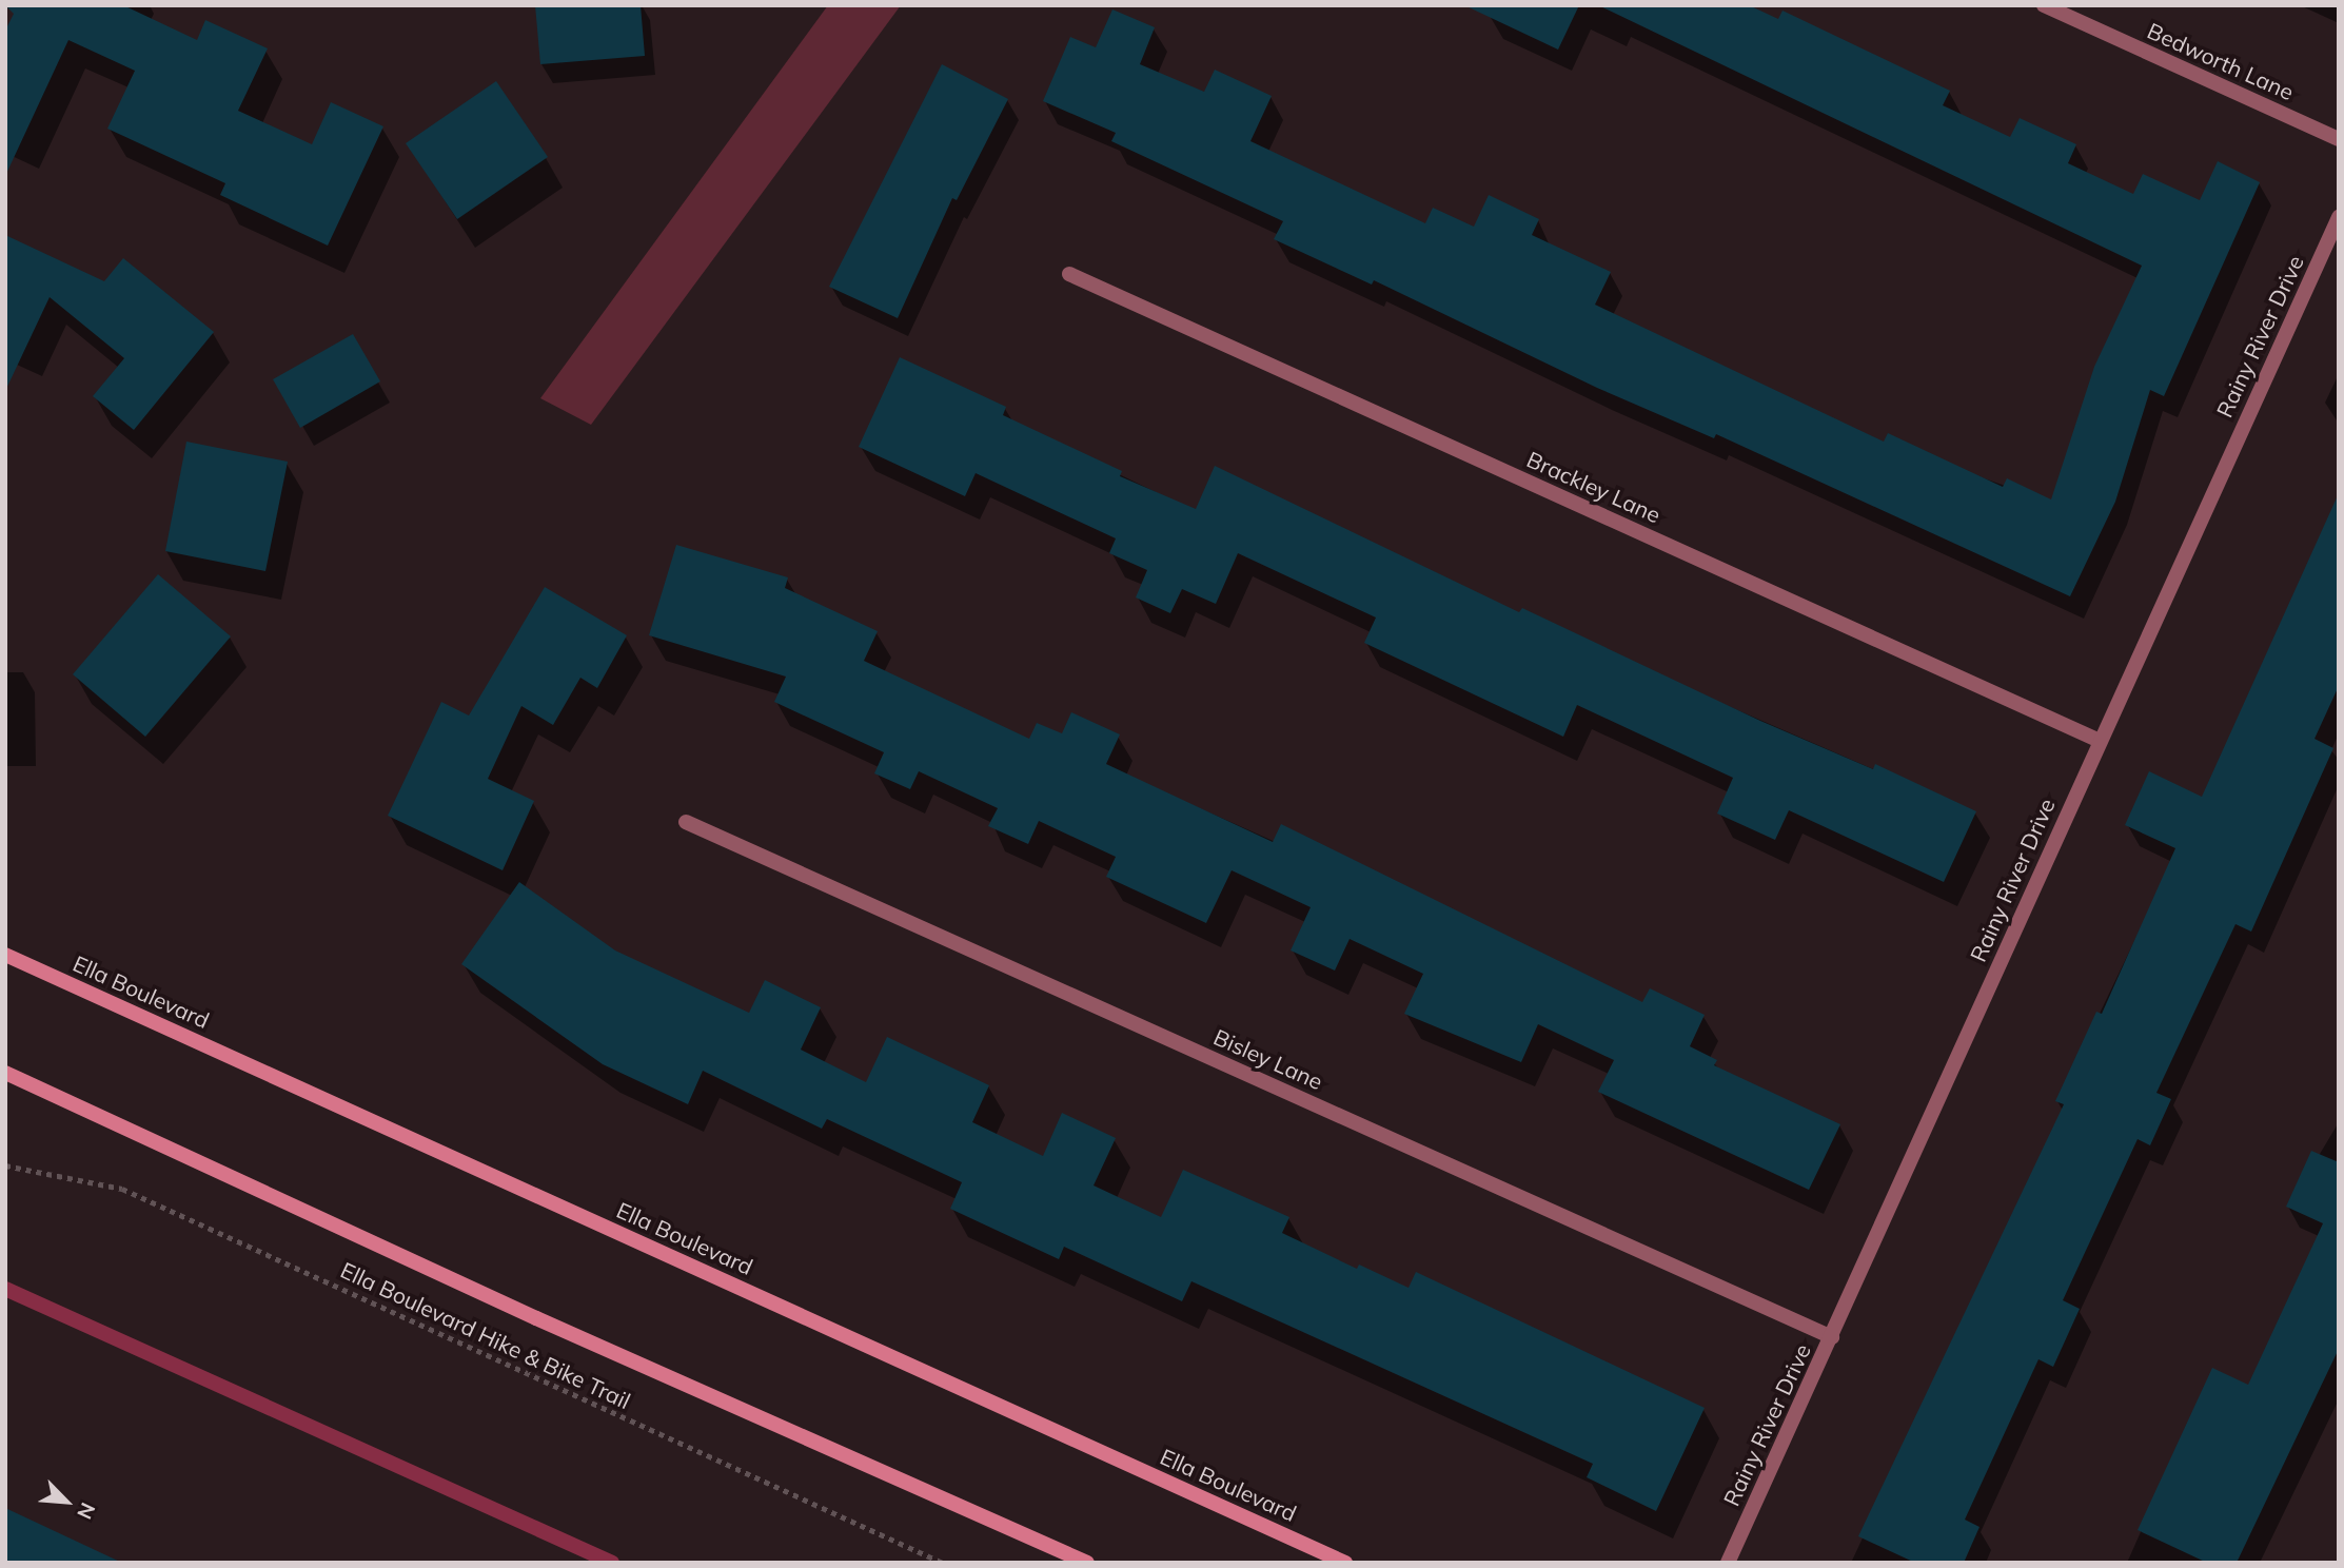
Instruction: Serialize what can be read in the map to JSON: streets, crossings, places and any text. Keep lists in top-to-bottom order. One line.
{"streets":{"main road":["Ella Boulevard"],"street":["Bedworth Lane","Rainy River Drive","Brackley Lane","Bisley Lane"],"path":["Ella Boulevard Hike & Bike Trail"]},"crossings":[["Rainy River Drive","Brackley Lane"],["Rainy River Drive","Bisley Lane"]],"north":"bottom right"}
